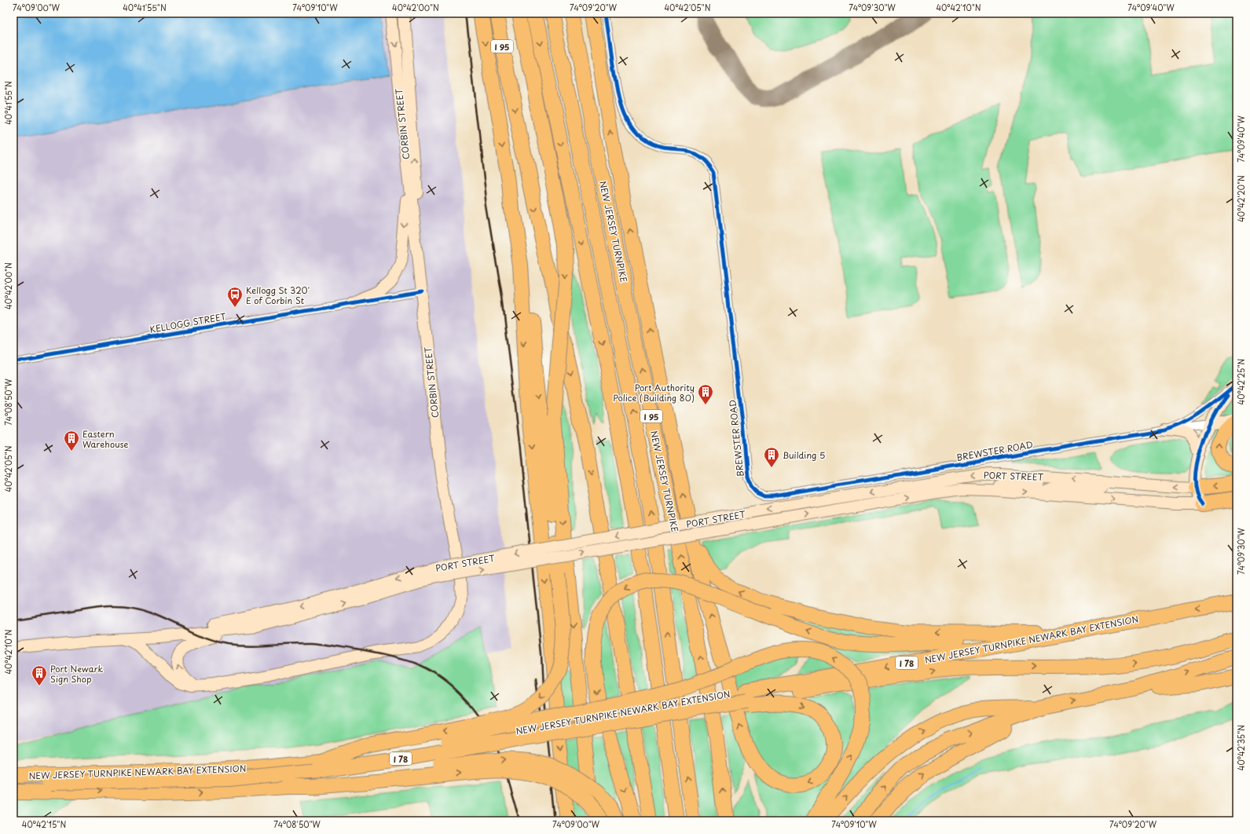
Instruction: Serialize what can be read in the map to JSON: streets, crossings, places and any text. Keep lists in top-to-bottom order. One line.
{"streets":{"highway":["I 95","NEW JERSEY TURNPIKE","NEW JERSEY TURNPIKE NEWARK BAY EXTENSION","I 78"],"main road":["CORBIN STREET","BREWSTER ROAD","PORT STREET"],"street":["KELLOGG STREET"]},"crossings":[["CORBIN STREET","KELLOGG STREET"],["BREWSTER ROAD","PORT STREET"],["NEW JERSEY TURNPIKE NEWARK BAY EXTENSION","I 78"]],"places":{"bus stop":["Kellogg St 320' E of Corbin St"],"building":["Port Authority Police (Building 80)","Eastern Warehouse","Building 5","Port Newark Sign Shop"]},"coordinates":["74°09'00\"W","40°41'55\"N","74°09'10\"W","40°42'00\"N","74°09'20\"W","40°42'05\"N","74°09'30\"W","40°42'10\"N","74°09'40\"W","40°42'20\"N","40°42'25\"N","74°08'50\"W","40°42'35\"N","40°42'15\"N"]}
